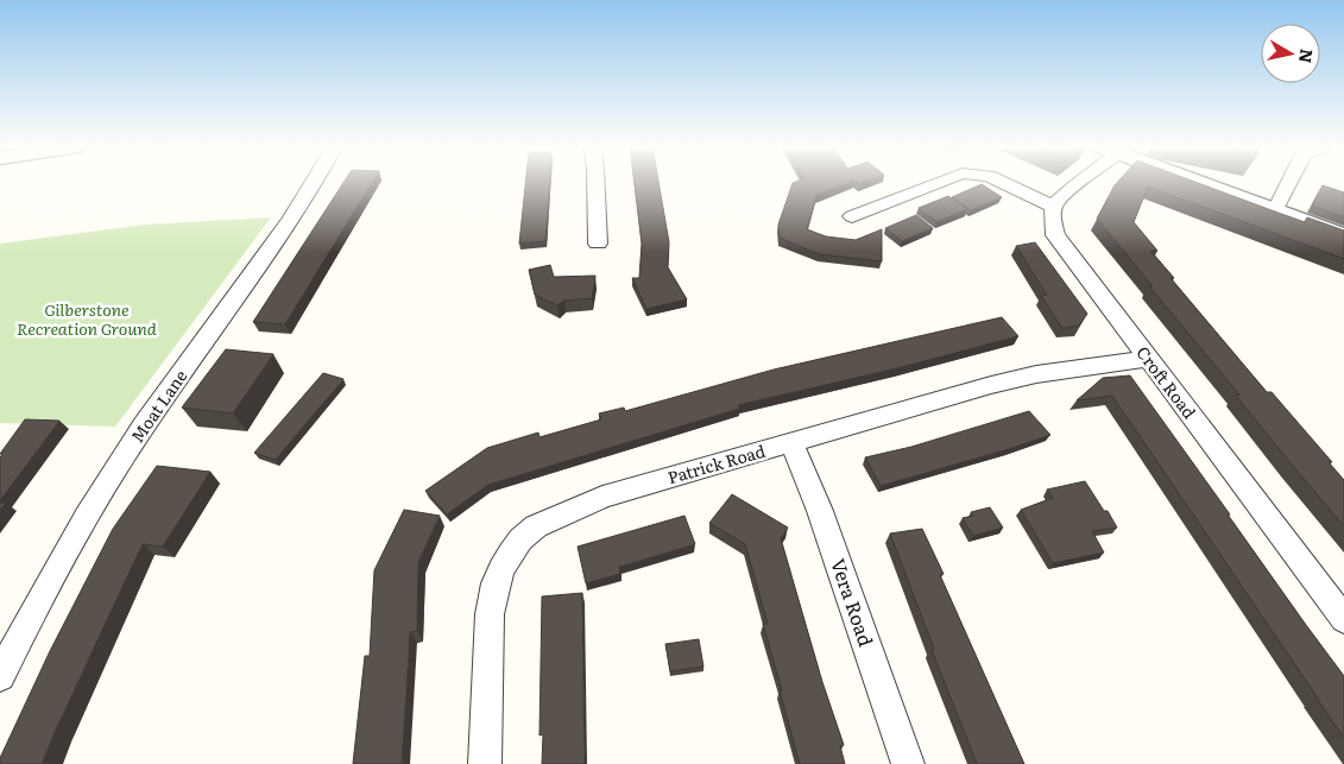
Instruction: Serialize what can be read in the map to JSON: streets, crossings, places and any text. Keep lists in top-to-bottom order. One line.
{"streets":{"street":["Croft Road","Moat Lane","Patrick Road","Vera Road"]},"crossings":[["Croft Road","Patrick Road"],["Patrick Road","Vera Road"]],"parks":["Gilberstone Recreation Ground"],"north":"right"}
